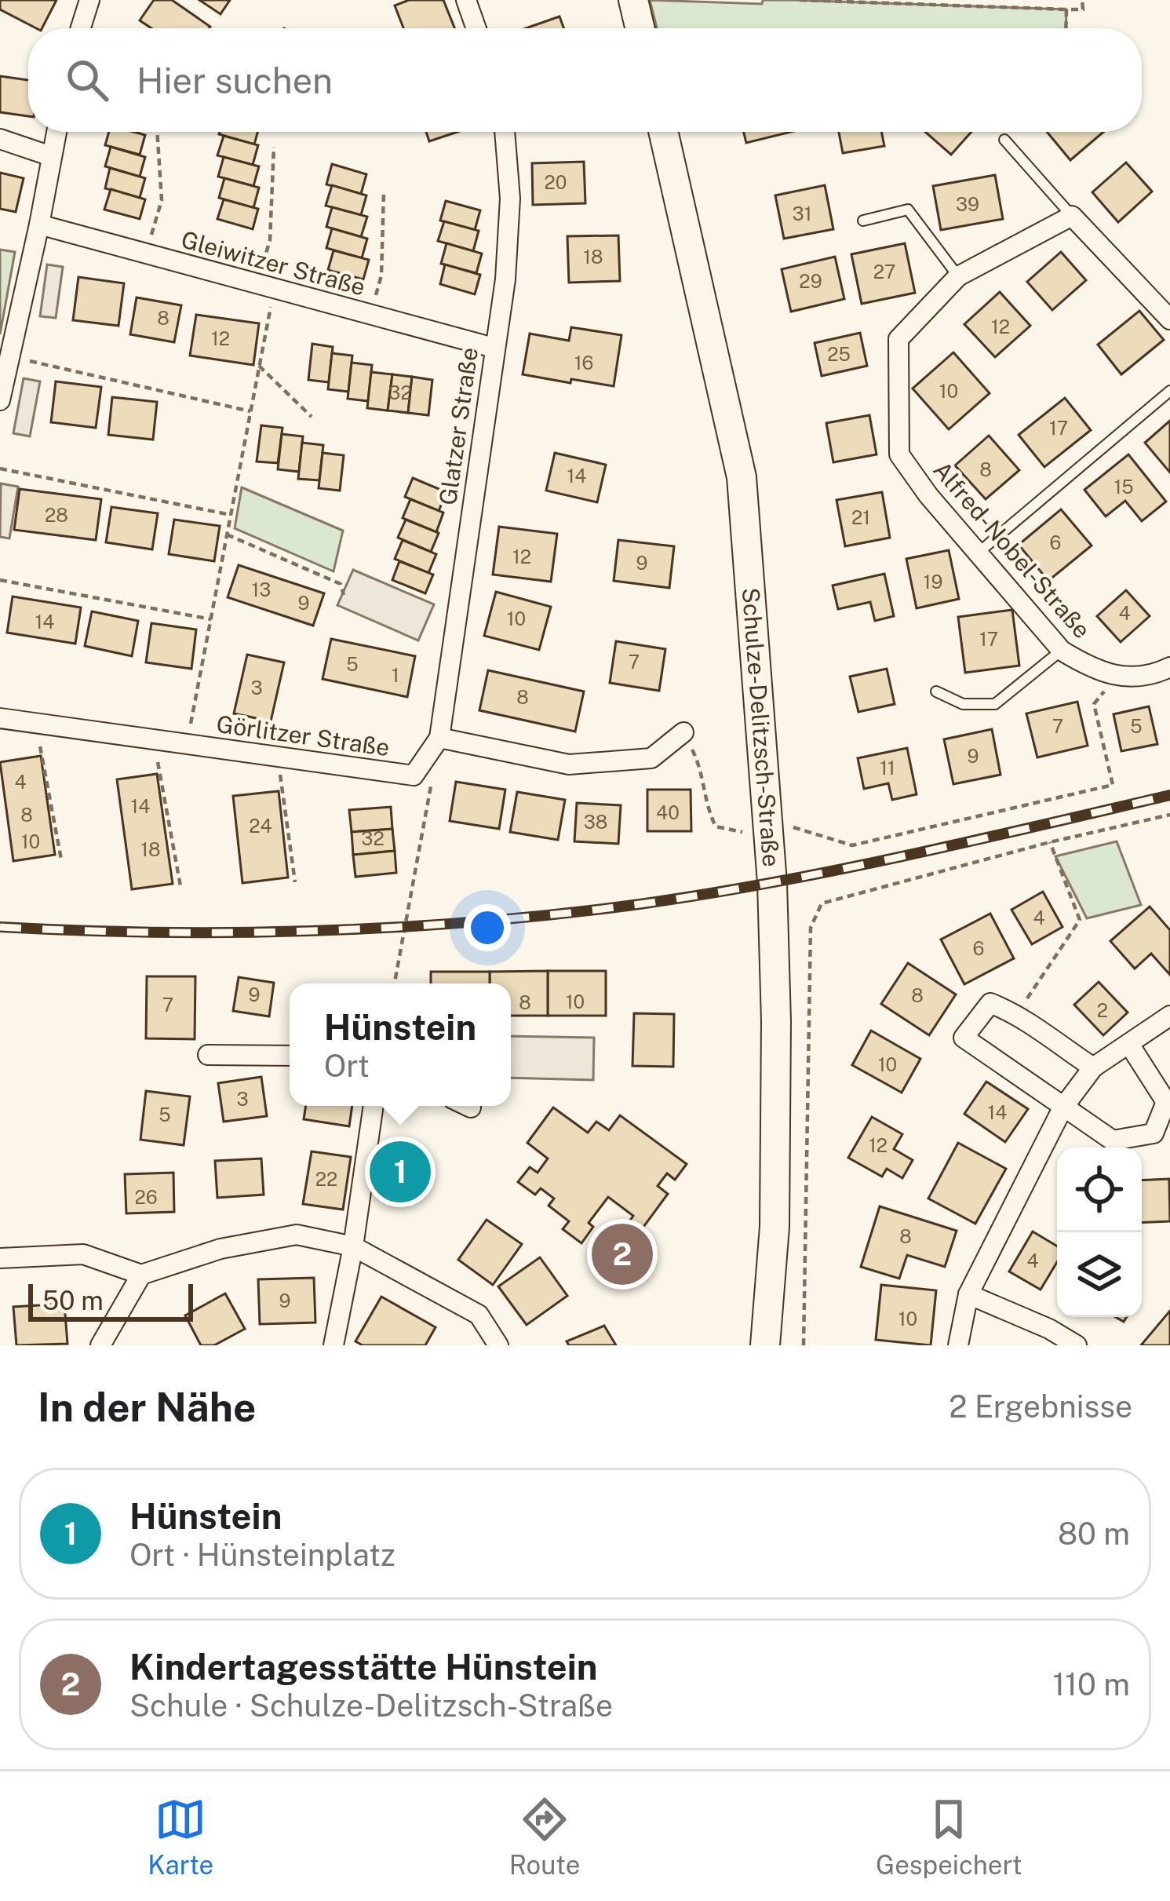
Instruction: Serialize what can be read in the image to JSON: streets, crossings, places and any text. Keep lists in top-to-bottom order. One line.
{"streets":{"main road":["Schulze-Delitzsch-Straße"],"street":["Gleiwitzer Straße","Glatzer Straße","Alfred-Nobel-Straße","Görlitzer Straße"]},"crossings":[["Gleiwitzer Straße","Glatzer Straße"],["Glatzer Straße","Görlitzer Straße"]],"house_numbers":["20","39","31","18","27","29","8","12","12","25","16","10","32","17","8","14","15","28","21","6","12","9","19","13","9","4","10","14","17","7","5","1","3","8","7","5","9","11","4","14","40","8","38","24","32","10","18","4","6","9","8","10","8","7","2","10","3","14","5","12","22","26","8","4","9","10"],"scale_bar":"50 m","page":{"search":"Hier suchen","popup":["Hünstein","Ort"],"pins":["1","2"],"scale":"50 m","heading":["In der Nähe","2 Ergebnisse"],"list":[{"mark":"1","name":"Hünstein","note":"Ort · Hünsteinplatz","value":"80 m"},{"mark":"2","name":"Kindertagesstätte Hünstein","note":"Schule · Schulze-Delitzsch-Straße","value":"110 m"}],"nav":["Karte","Route","Gespeichert"]}}
